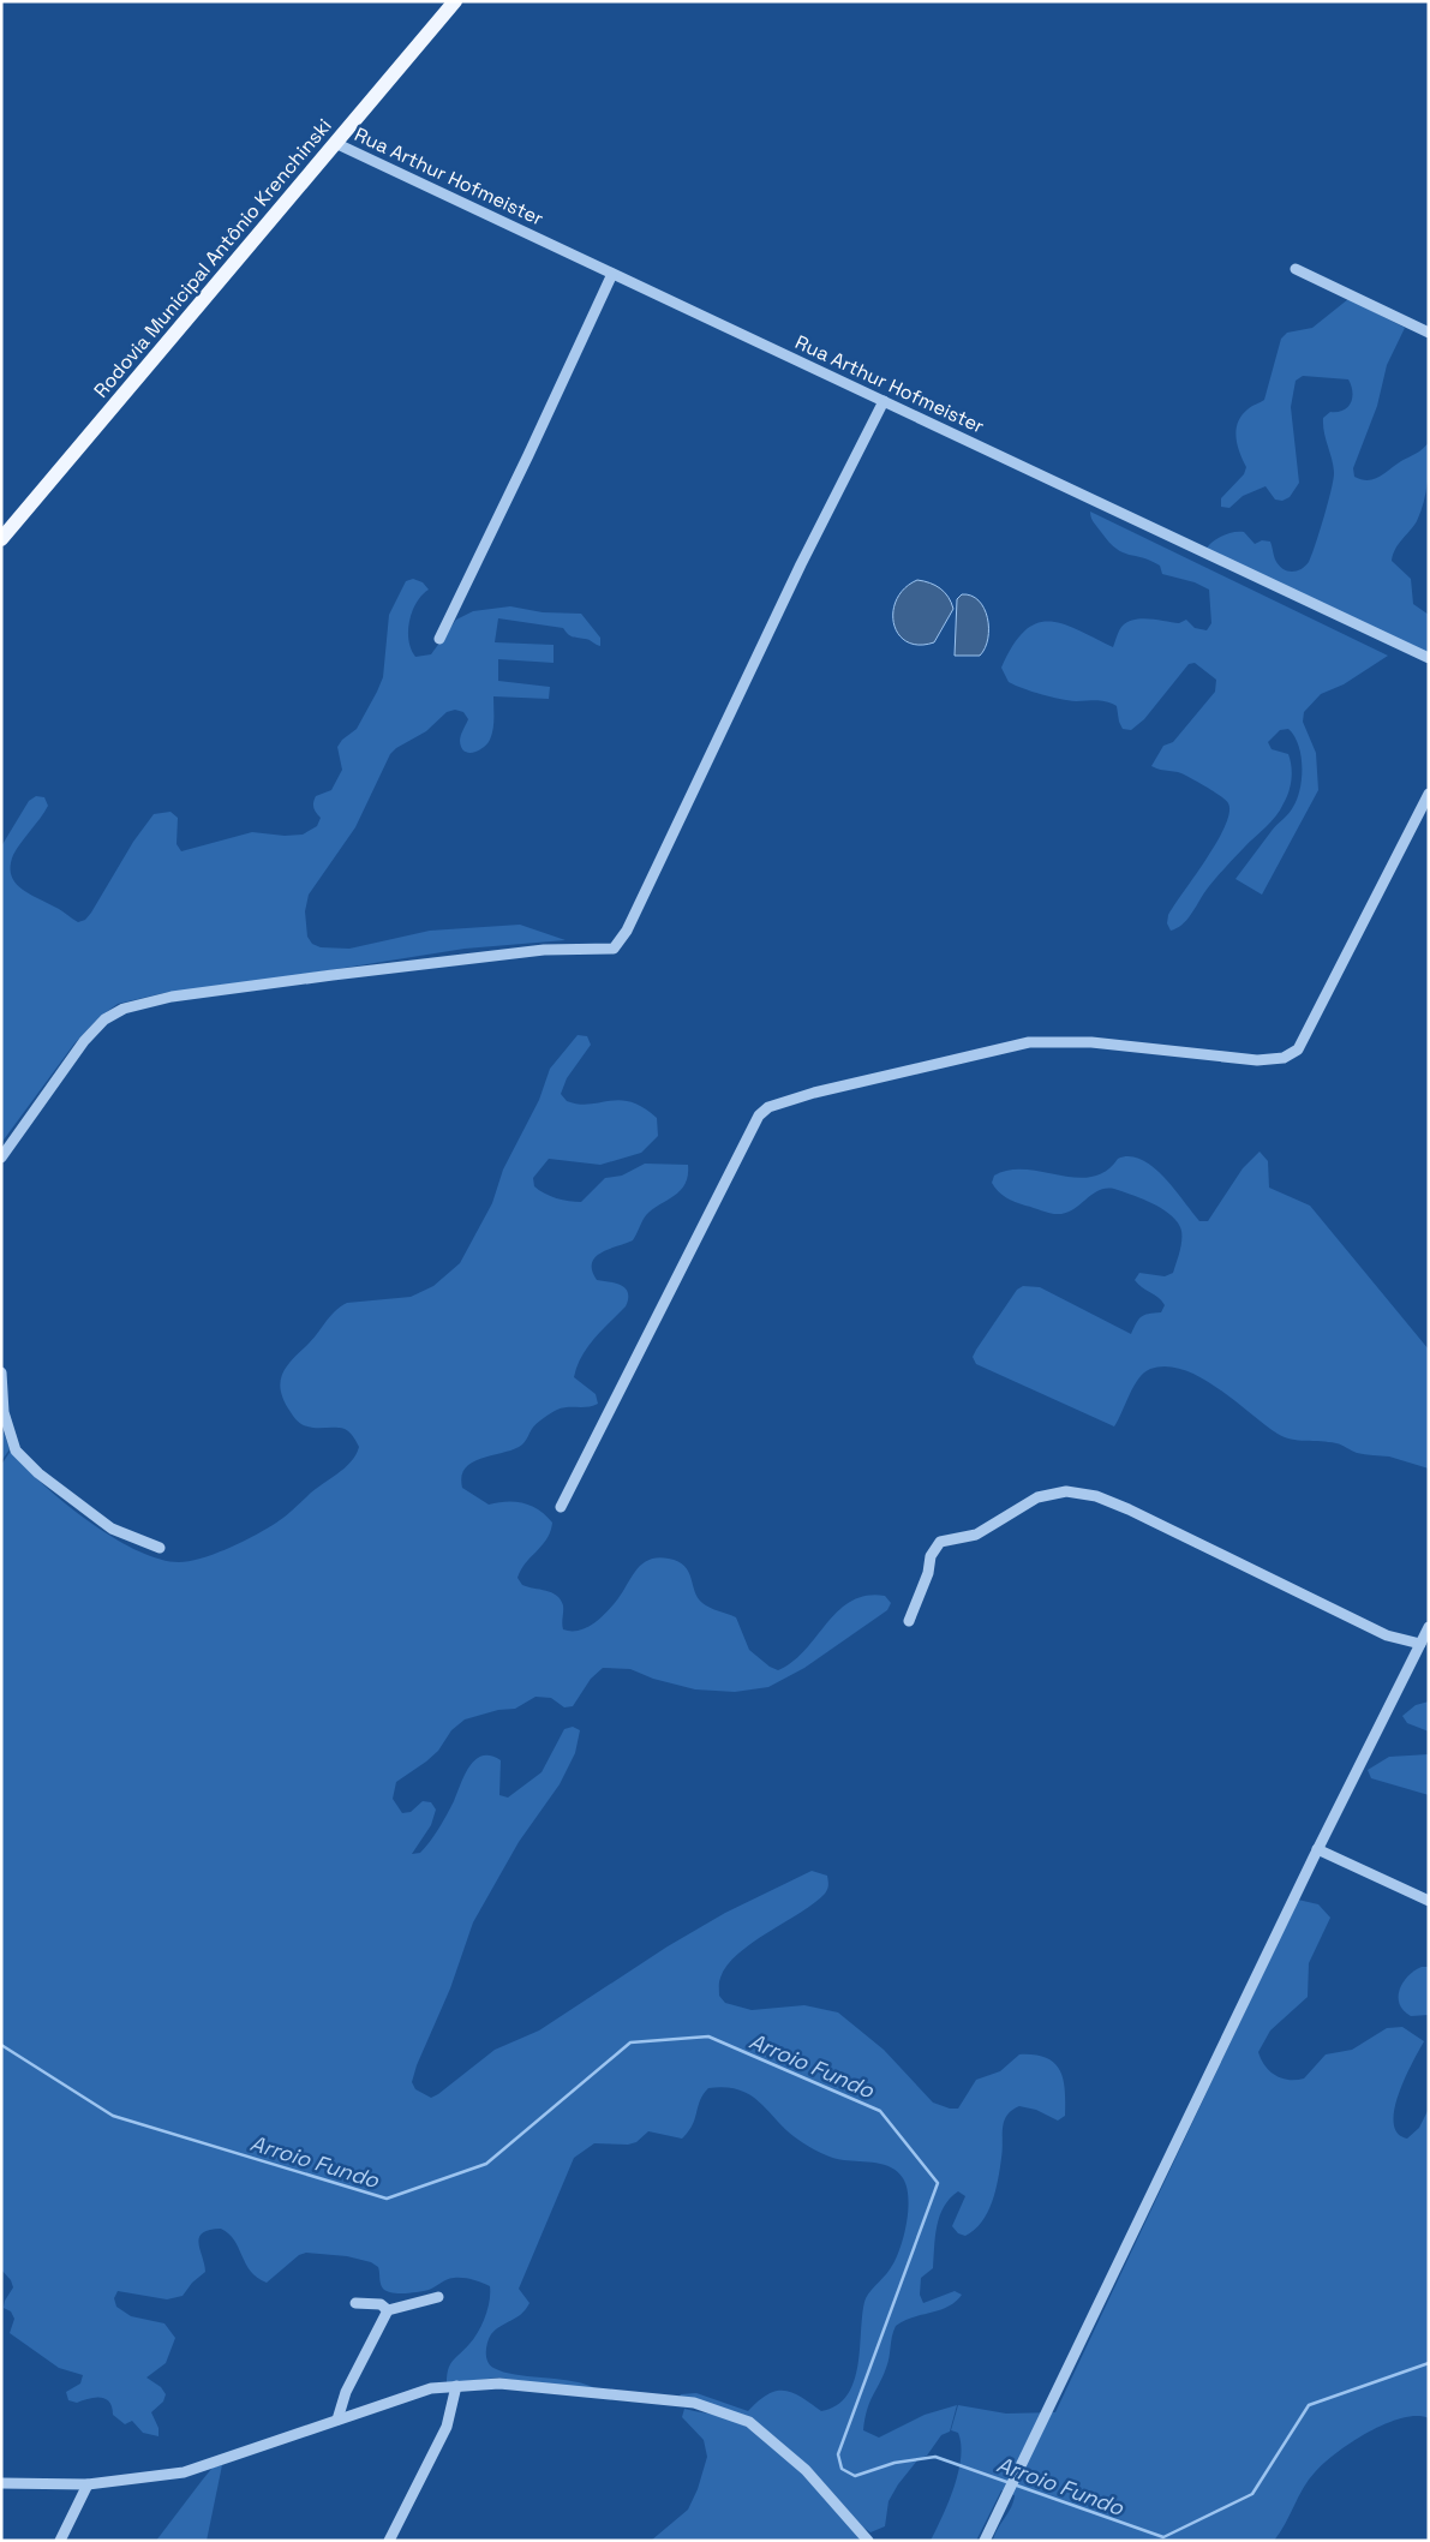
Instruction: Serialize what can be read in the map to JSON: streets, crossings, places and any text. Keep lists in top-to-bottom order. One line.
{"streets":{"main road":["Rodovia Municipal Antônio Krenchinski"],"street":["Rua Arthur Hofmeister"]},"crossings":[["Rua Arthur Hofmeister","Rodovia Municipal Antônio Krenchinski"]],"water":["Arroio Fundo"]}
